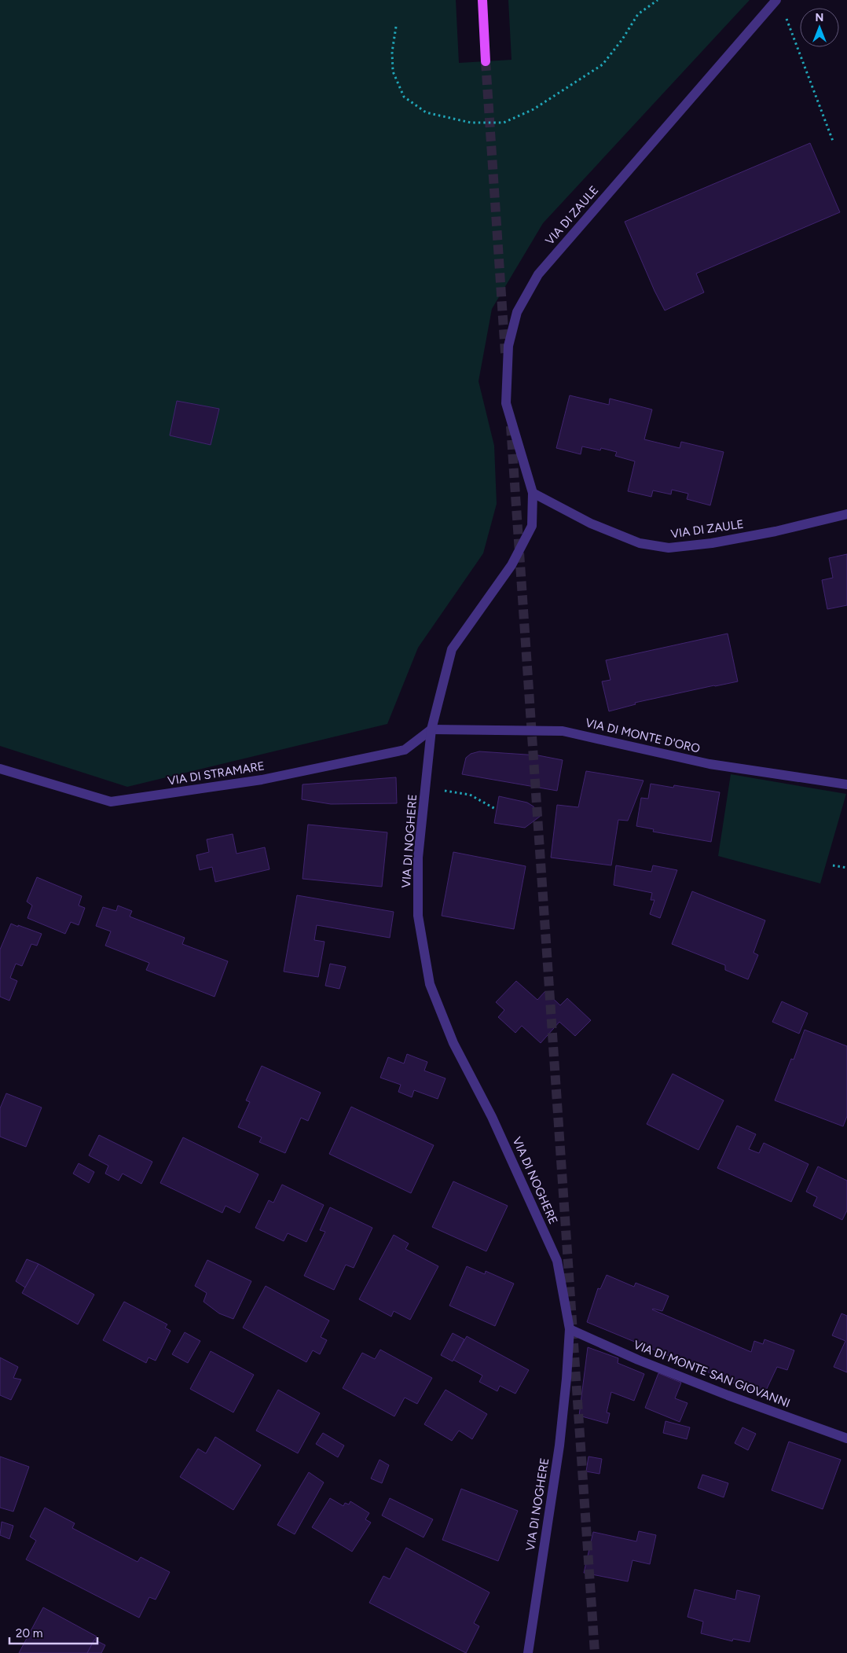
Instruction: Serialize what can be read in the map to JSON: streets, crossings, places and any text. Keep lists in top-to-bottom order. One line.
{"streets":{"street":["VIA DI ZAULE","VIA DI MONTE D'ORO","VIA DI STRAMARE","VIA DI NOGHERE","VIA DI MONTE SAN GIOVANNI"]},"crossings":[["VIA DI ZAULE","VIA DI MONTE D'ORO"],["VIA DI ZAULE","VIA DI STRAMARE"],["VIA DI ZAULE","VIA DI NOGHERE"],["VIA DI MONTE D'ORO","VIA DI STRAMARE"],["VIA DI MONTE D'ORO","VIA DI NOGHERE"],["VIA DI STRAMARE","VIA DI NOGHERE"],["VIA DI NOGHERE","VIA DI MONTE SAN GIOVANNI"]],"scale_bar":"20 m","north":"top"}
